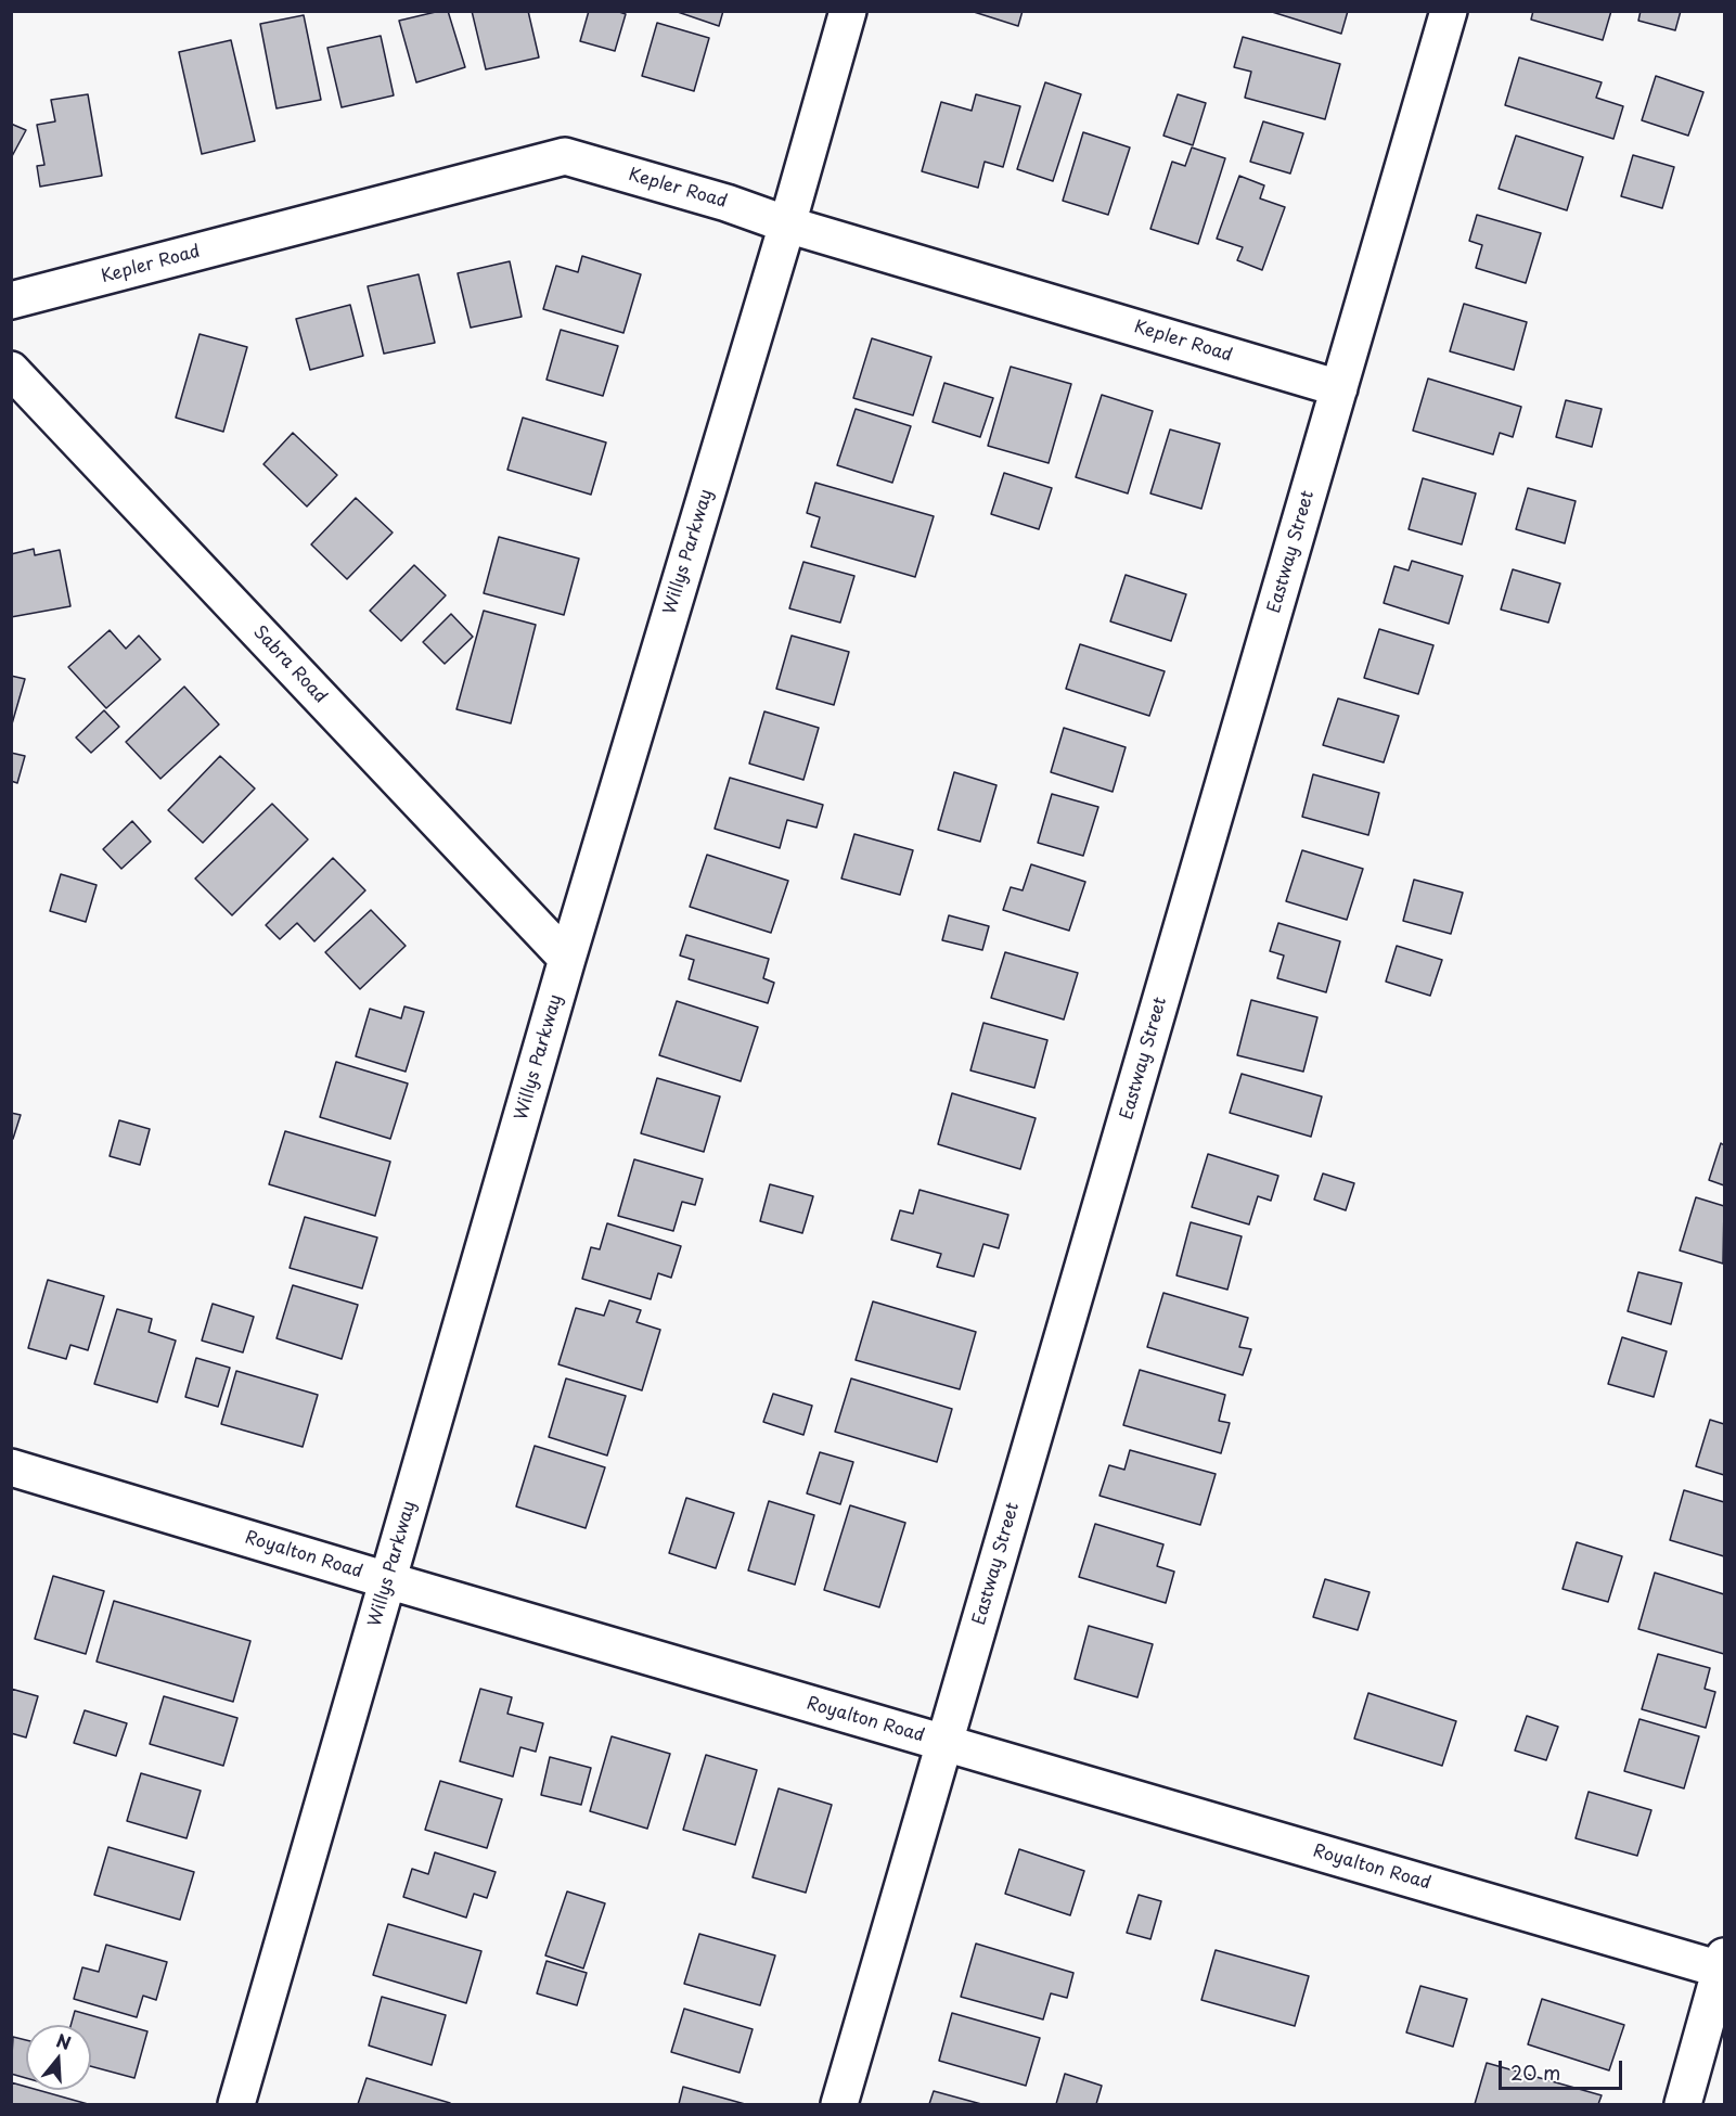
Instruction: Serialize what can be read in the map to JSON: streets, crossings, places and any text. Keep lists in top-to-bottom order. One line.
{"streets":{"street":["Kepler Road","Willys Parkway","Eastway Street","Sabra Road","Royalton Road"]},"crossings":[["Kepler Road","Willys Parkway"],["Kepler Road","Eastway Street"],["Willys Parkway","Sabra Road"],["Willys Parkway","Royalton Road"],["Eastway Street","Royalton Road"]],"scale_bar":"20 m","north":"top"}
